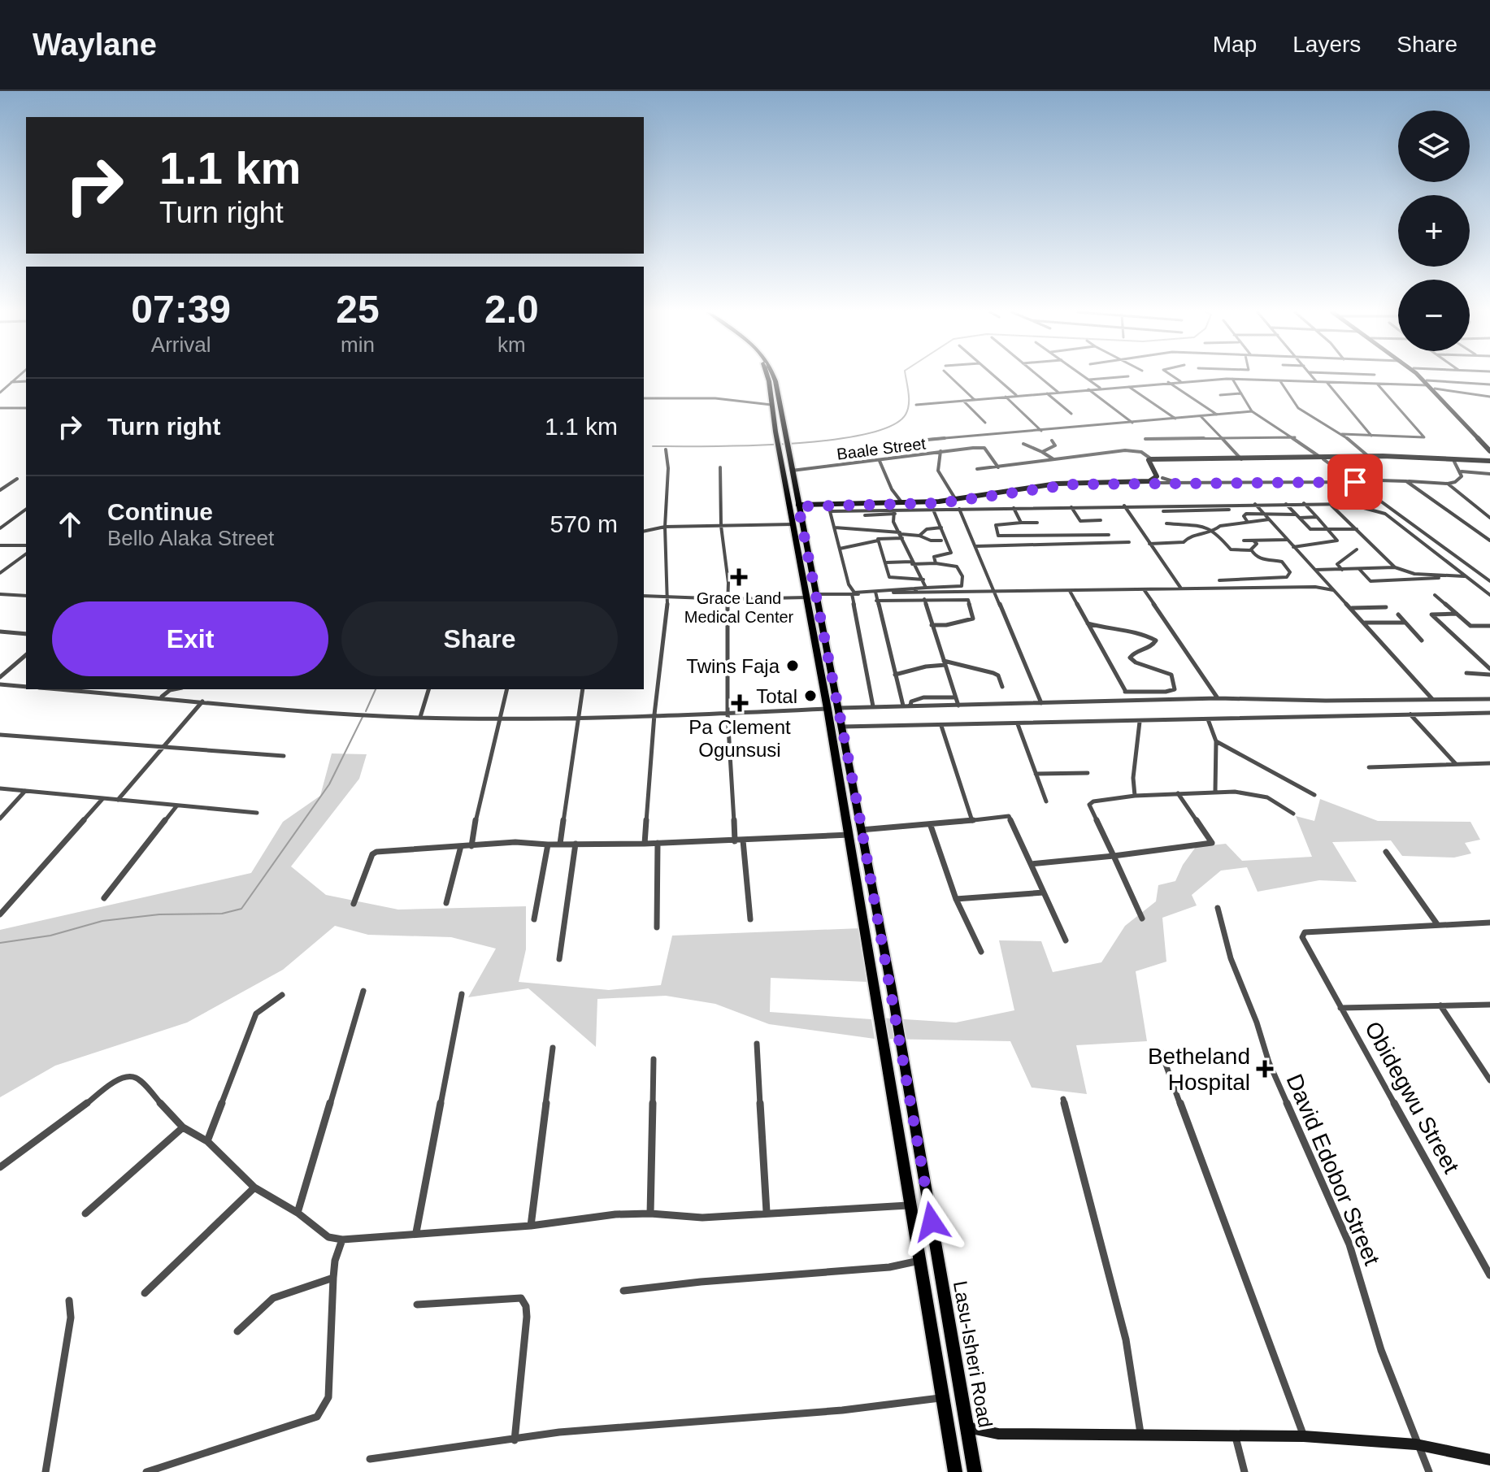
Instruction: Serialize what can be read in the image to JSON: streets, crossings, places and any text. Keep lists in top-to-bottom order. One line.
{"streets":{"main road":["Lasu-Isheri Road"],"street":["Baale Street","Obidegwu Street","David Edobor Street"]},"crossings":[["Baale Street","Lasu-Isheri Road"]],"places":{"health":["Grace Land Medical Center","Pa Clement Ogunsusi","Betheland Hospital"],"other":["Twins Faja","Total"]},"page":{"header":"Waylane","nav":["Map","Layers","Share"],"map_buttons":["+","−"],"turn":["1.1 km","Turn right"],"eta":["07:39","Arrival","25","min","2.0","km"],"list":[{"name":"Turn right","value":"1.1 km"},{"name":"Continue","note":"Bello Alaka Street","value":"570 m"}],"buttons":["Exit","Share"]}}
